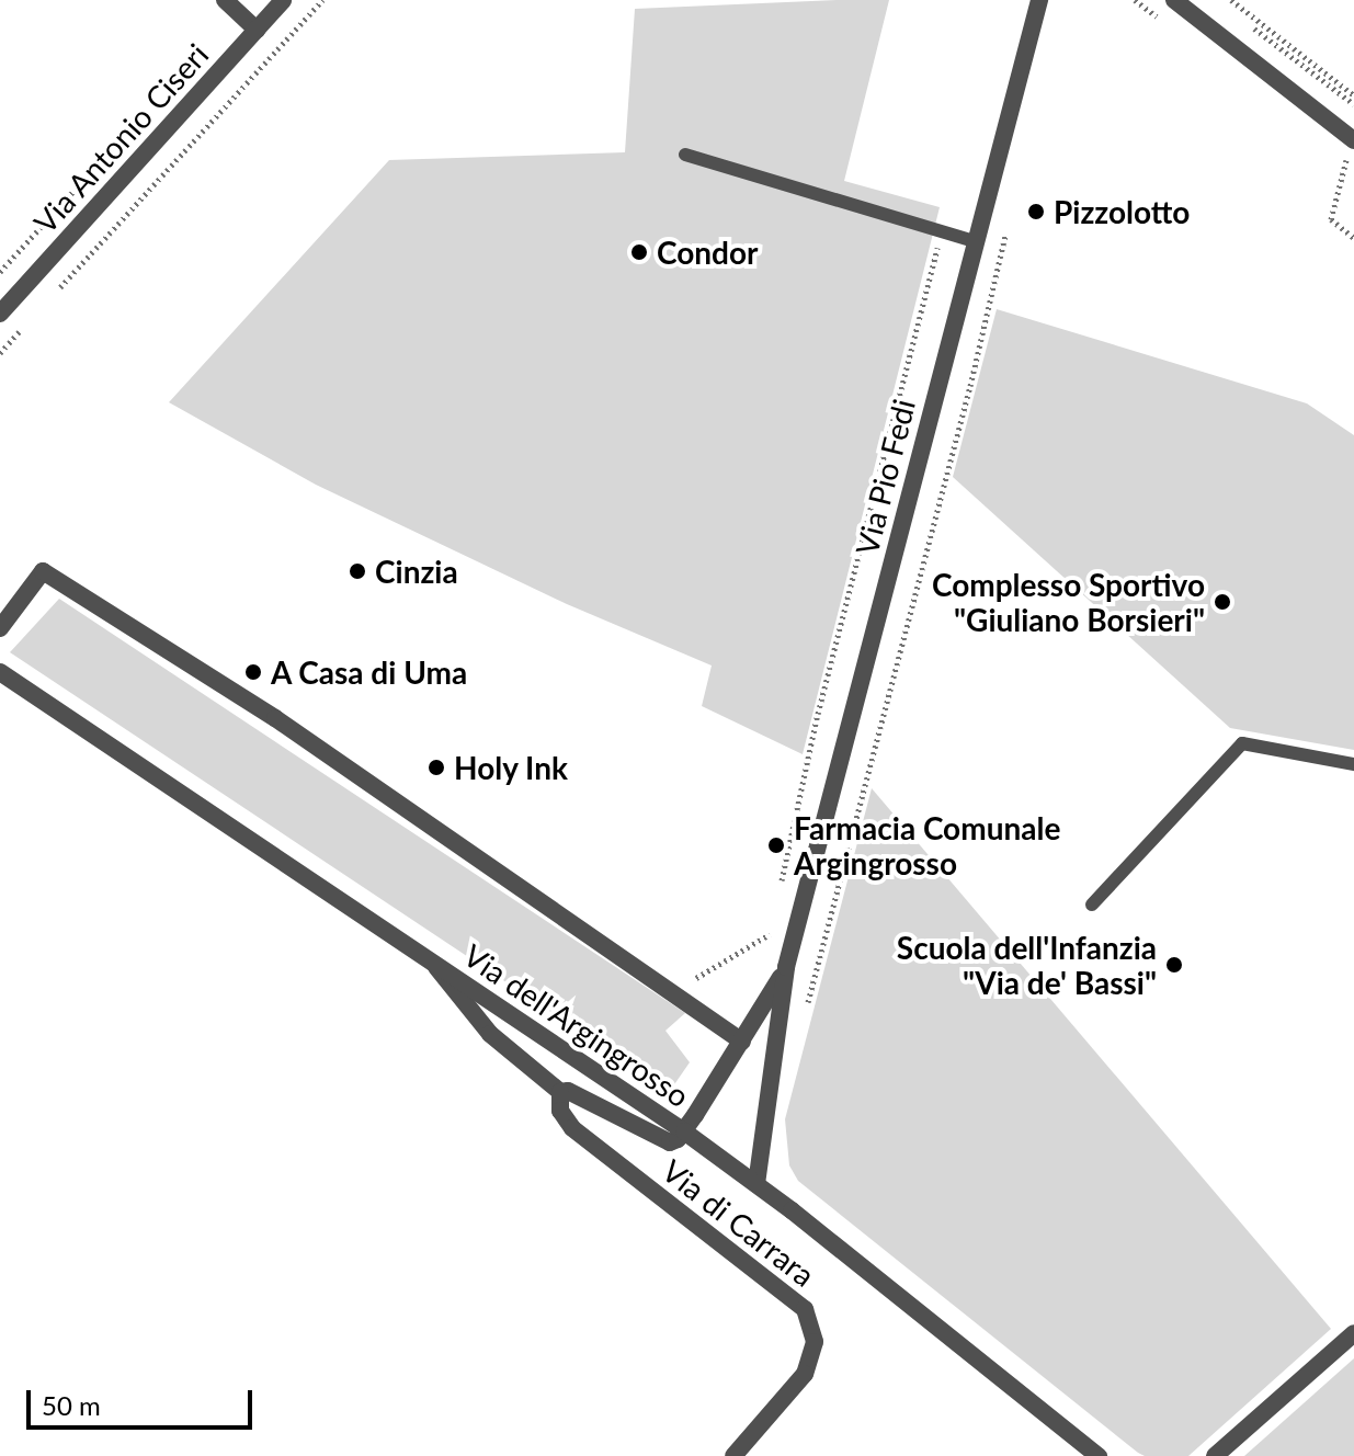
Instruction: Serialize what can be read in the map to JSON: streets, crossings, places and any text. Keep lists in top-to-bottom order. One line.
{"streets":{"street":["Via Antonio Ciseri","Via Pio Fedi","Via dell'Argingrosso","Via di Carrara"]},"crossings":[["Via Pio Fedi","Via dell'Argingrosso"],["Via Pio Fedi","Via di Carrara"],["Via dell'Argingrosso","Via di Carrara"]],"places":["Pizzolotto","Condor","Cinzia","Complesso Sportivo \"Giuliano Borsieri\"","A Casa di Uma","Holy Ink","Farmacia Comunale Argingrosso","Scuola dell'Infanzia \"Via de' Bassi\""],"scale_bar":"50 m"}
